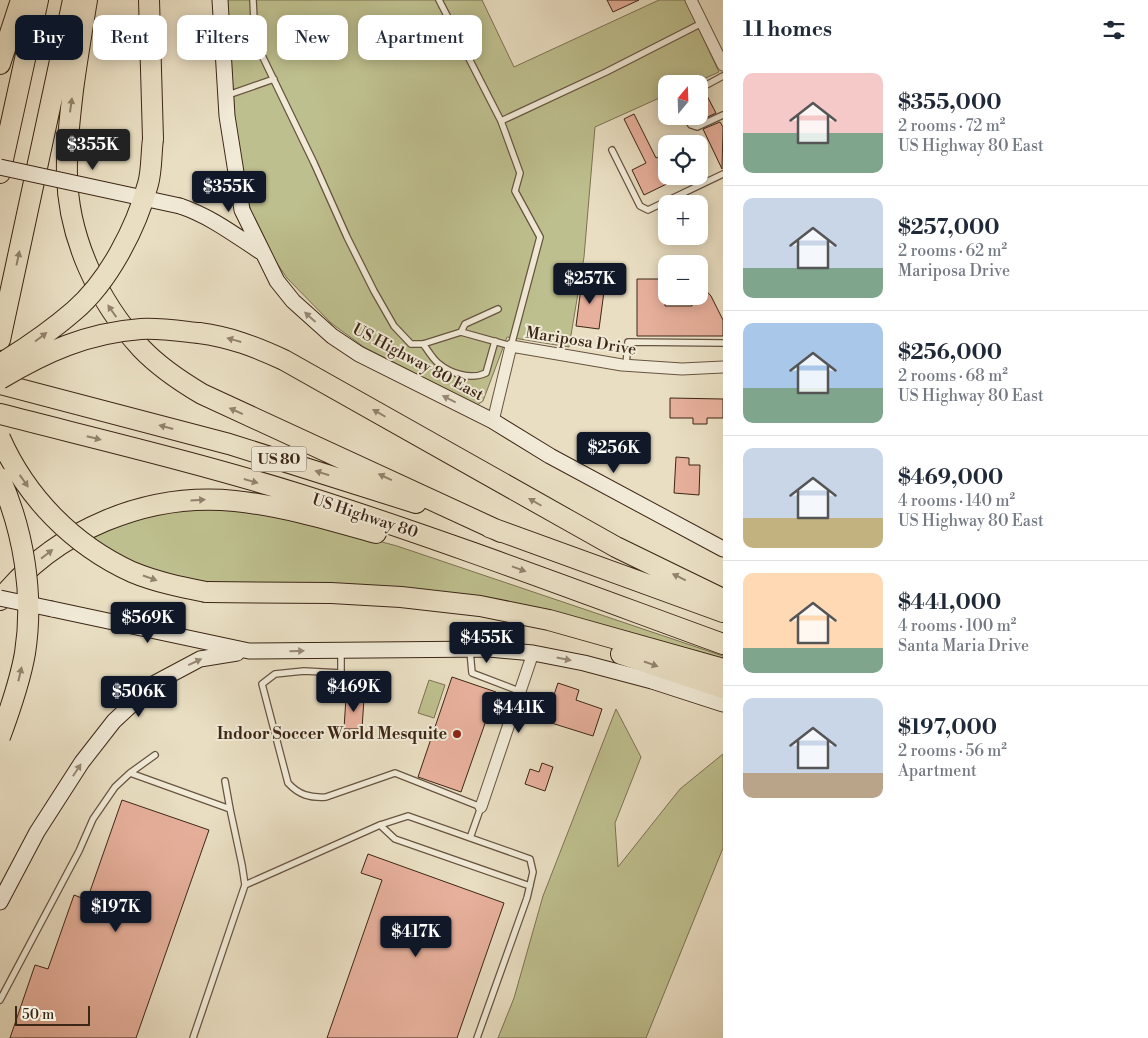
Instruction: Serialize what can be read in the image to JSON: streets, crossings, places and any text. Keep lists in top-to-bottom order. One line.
{"streets":{"highway":["US 80","US Highway 80"],"main road":["US Highway 80 East"],"street":["Mariposa Drive"]},"crossings":[["Mariposa Drive","US Highway 80 East"]],"places":["Indoor Soccer World Mesquite"],"scale_bar":"50 m","north":"top","page":{"heading":"11 homes","chip":["Buy","Rent","Filters","New","Apartment"],"list":[{"name":"$355,000","note":"2 rooms · 72 m² · US Highway 80 East"},{"name":"$257,000","note":"2 rooms · 62 m² · Mariposa Drive"},{"name":"$256,000","note":"2 rooms · 68 m² · US Highway 80 East"},{"name":"$469,000","note":"4 rooms · 140 m² · US Highway 80 East"},{"name":"$441,000","note":"4 rooms · 100 m² · Santa Maria Drive"},{"name":"$197,000","note":"2 rooms · 56 m² · Apartment"}],"map_buttons":["+","−"],"price":["$355K","$355K","$257K","$256K","$569K","$455K","$469K","$506K","$441K","$197K","$417K"],"scale":"50 m"}}
